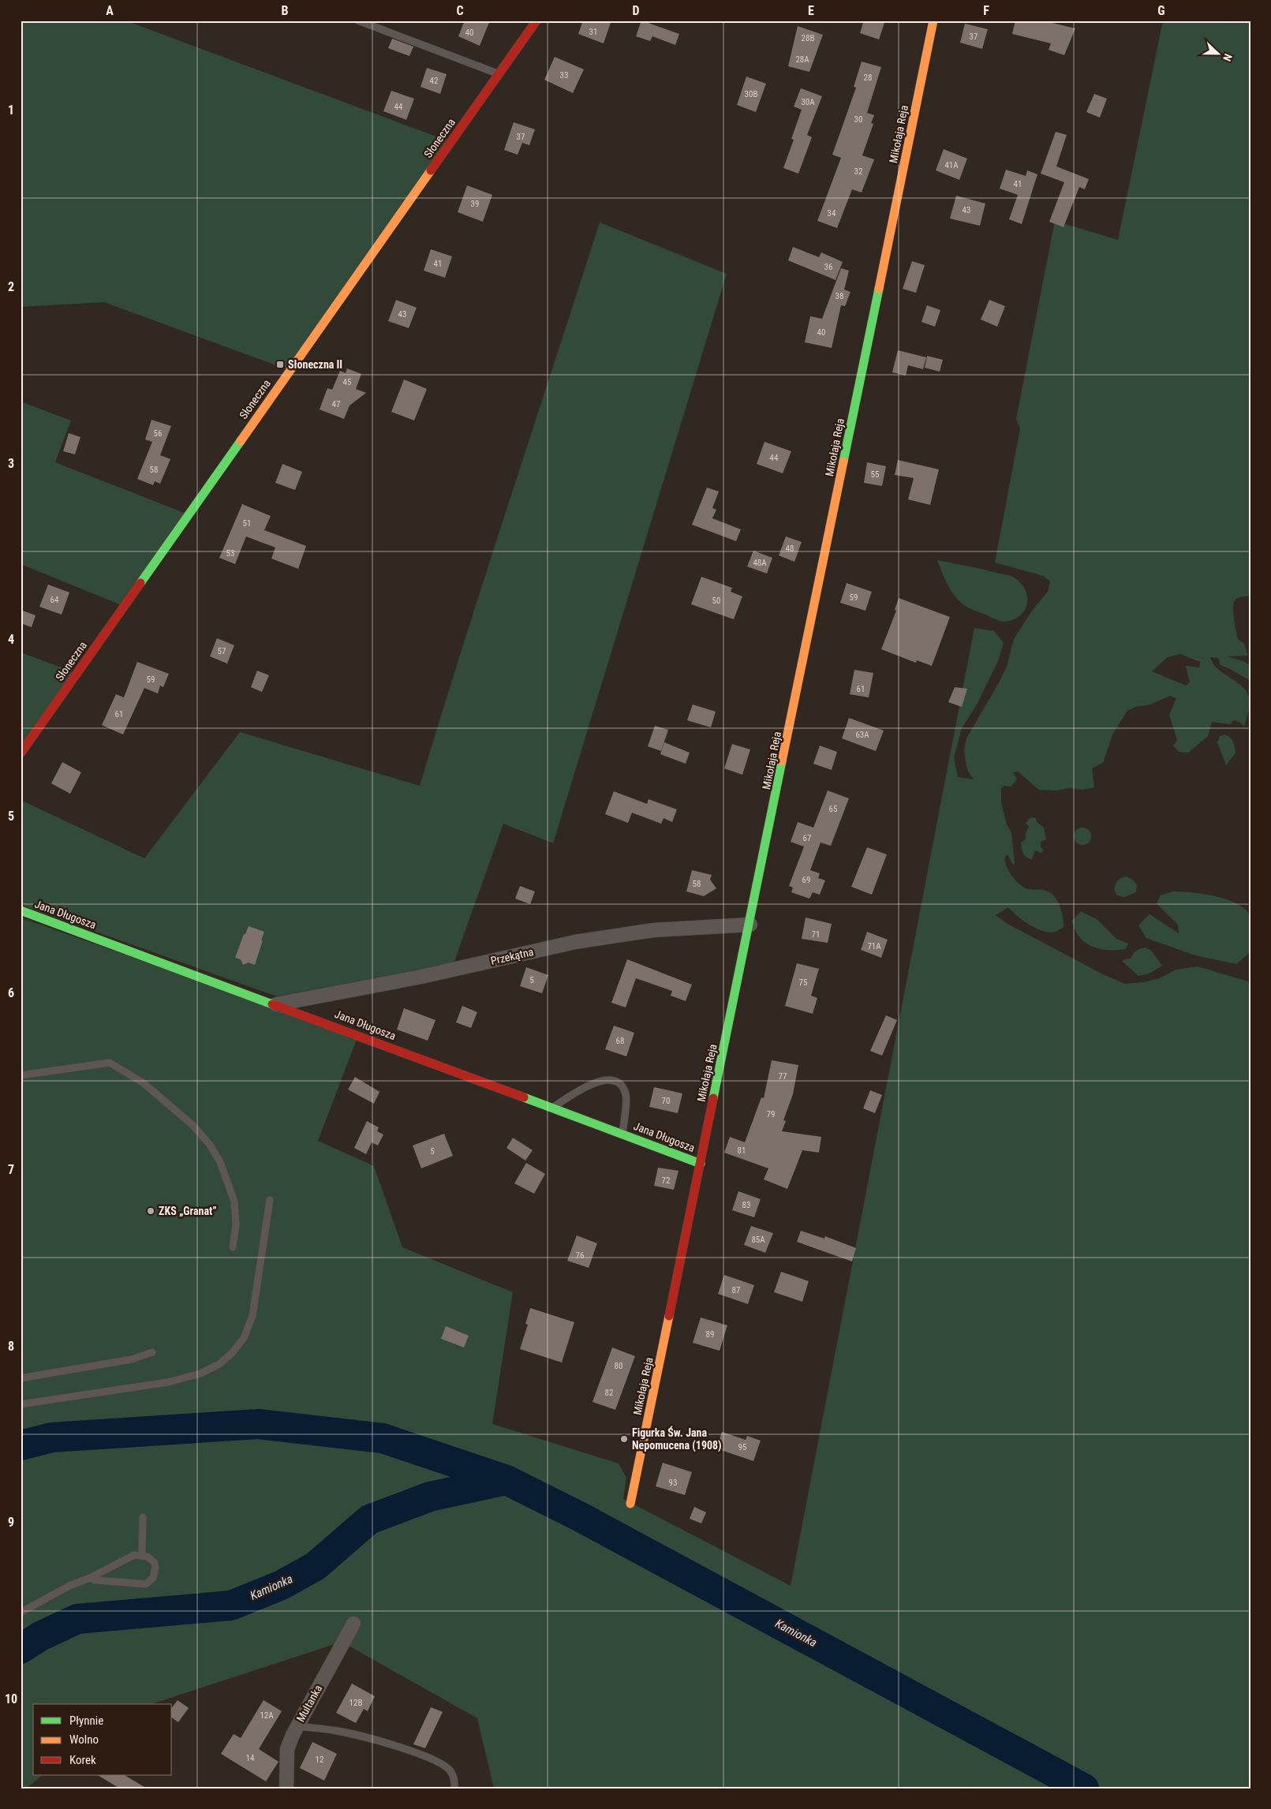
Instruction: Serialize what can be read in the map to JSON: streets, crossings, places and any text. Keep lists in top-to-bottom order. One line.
{"streets":{"street":["Mikołaja Reja","Słoneczna","Jana Długosza","Przekątna","Multanka"]},"crossings":[["Mikołaja Reja","Jana Długosza"],["Mikołaja Reja","Przekątna"],["Jana Długosza","Przekątna"]],"water":["Kamionka"],"places":{"transit":["Słoneczna II"],"other":["ZKS „Granat”","Figurka Św. Jana Nepomucena (1908)"]},"house_numbers":["31","40","37","28B","28A","33","28","42","30B","30A","44","30","37","41A","32","41","39","43","34","41","36","38","43","40","45","47","56","44","58","55","51","48","53","48A","59","64","50","57","59","61","61","63A","65","67","69","58","71","71A","5","75","68","77","70","79","81","5","72","83","85A","76","87","89","80","82","95","93","12B","12A","14","12"],"legend":["Płynnie","Wolno","Korek"],"north":"right","grid":{"columns":["A","B","C","D","E","F","G"],"rows":["1","2","3","4","5","6","7","8","9","10"]}}
